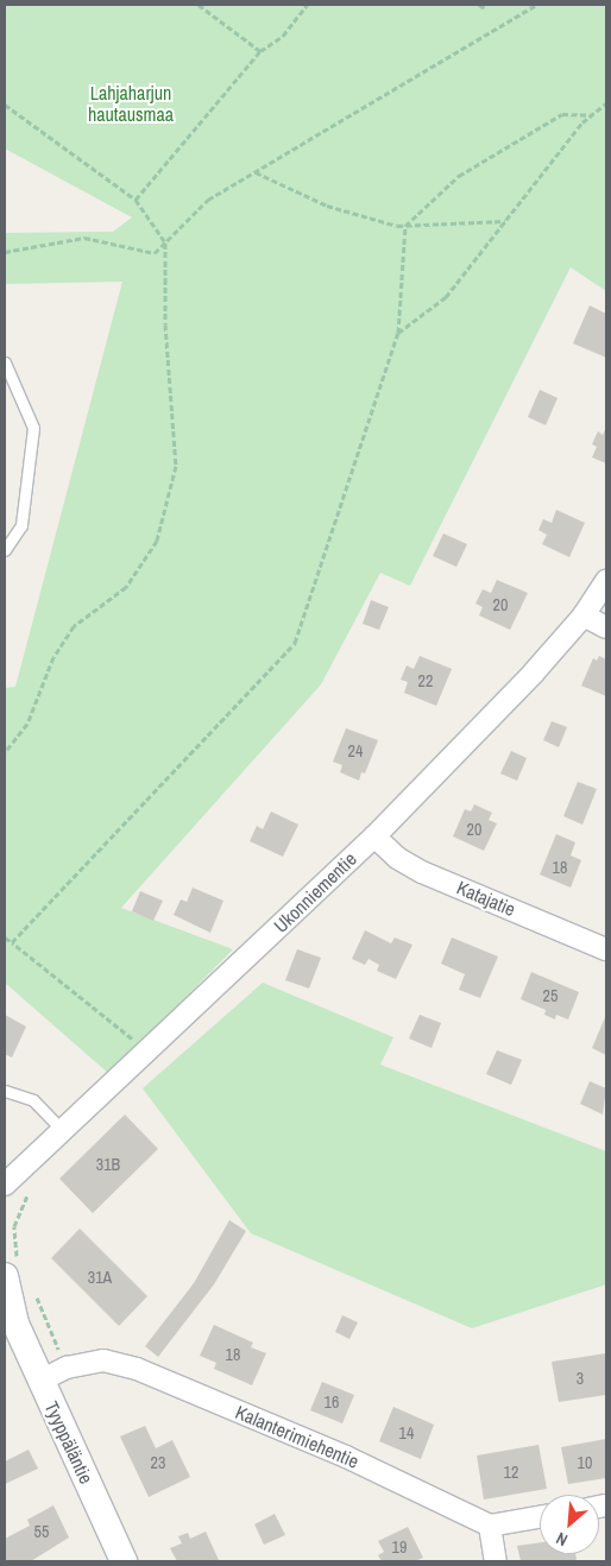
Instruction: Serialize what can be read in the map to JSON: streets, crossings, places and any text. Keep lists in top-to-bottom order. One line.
{"streets":{"street":["Ukonniementie","Katajatie","Kalanterimiehentie","Tyyppäläntie"]},"crossings":[["Ukonniementie","Katajatie"],["Kalanterimiehentie","Tyyppäläntie"]],"parks":["Lahjaharjun hautausmaa"],"house_numbers":["20","22","24","20","18","25","31B","31A","18","3","16","14","23","10","12","55","19"],"north":"bottom left"}
